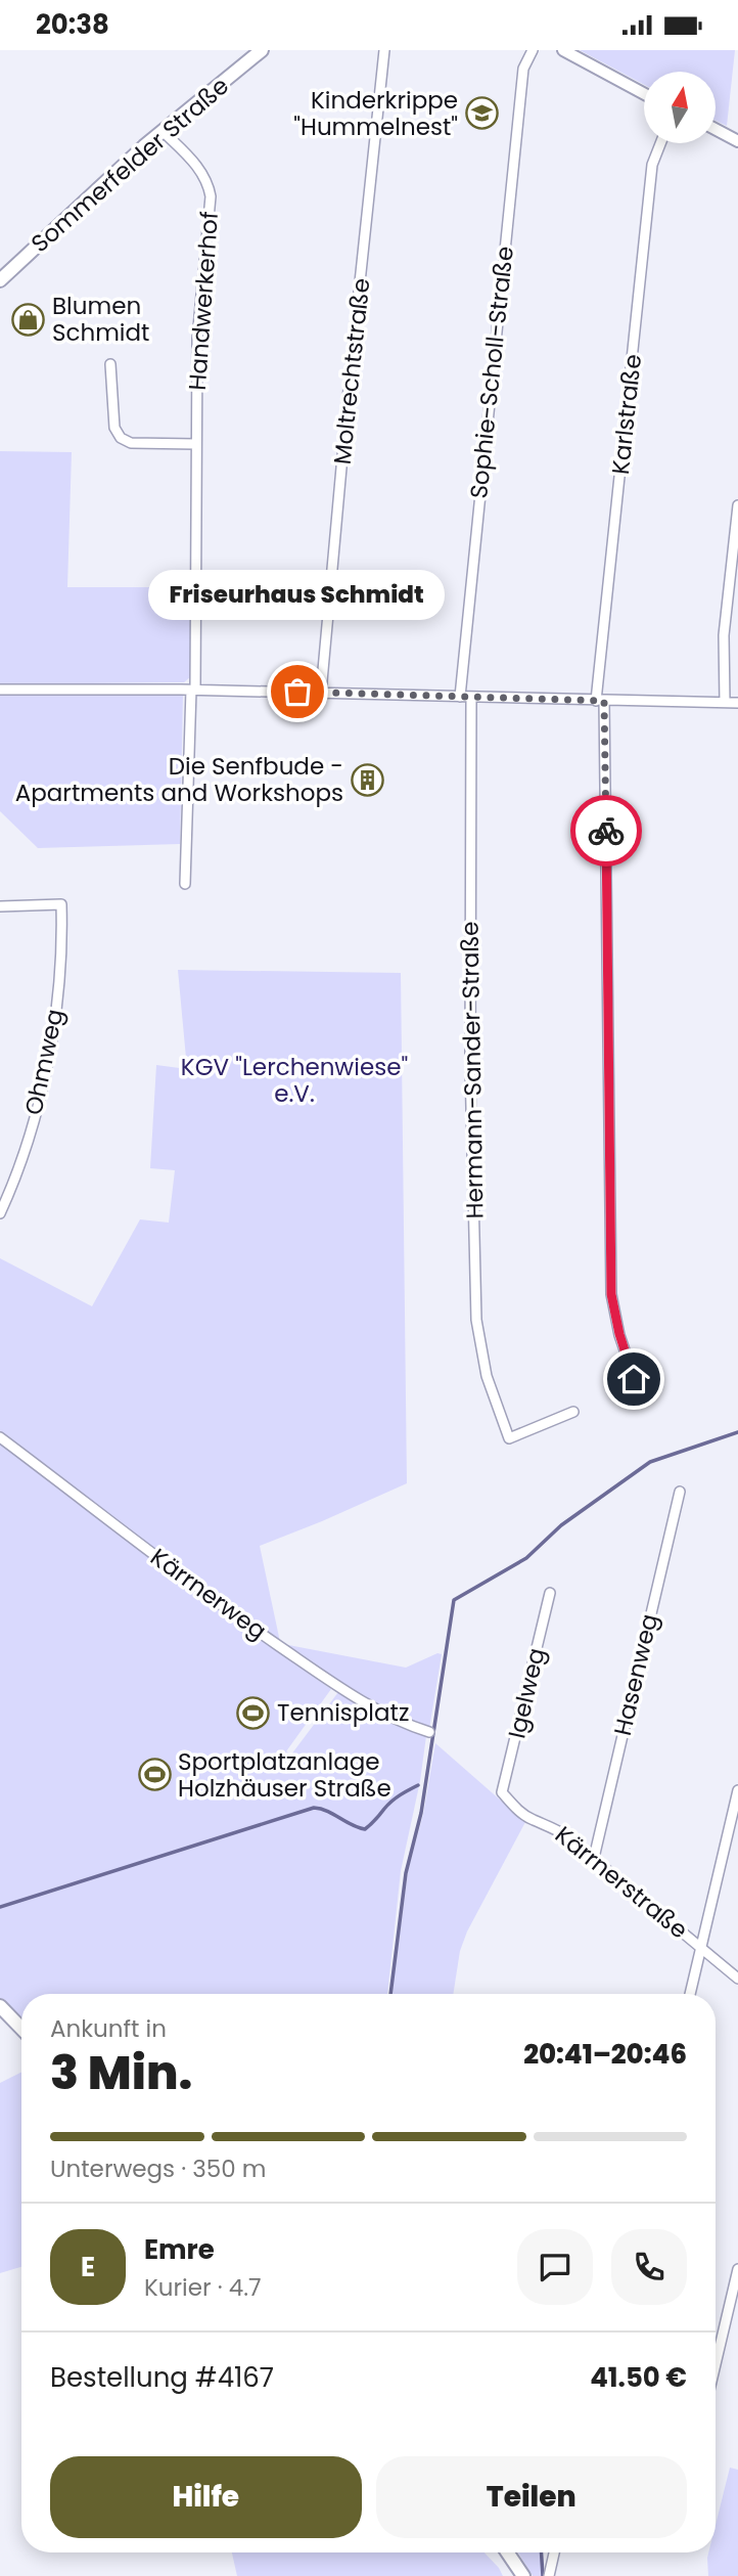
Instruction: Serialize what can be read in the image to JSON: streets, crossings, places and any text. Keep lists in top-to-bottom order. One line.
{"streets":{"main road":["Sommerfelder Straße"],"street":["Handwerkerhof","Moltrechtstraße","Sophie-Scholl-Straße","Karlstraße","Ohmweg","Hermann-Sander-Straße","Kärrnerweg","Hasenweg","Igelweg","Kärrnerstraße"]},"crossings":[["Sommerfelder Straße","Handwerkerhof"],["Hasenweg","Kärrnerstraße"],["Igelweg","Kärrnerstraße"]],"parks":["KGV \"Lerchenwiese\" e.V."],"places":{"school or university":["Kinderkrippe \"Hummelnest\""],"shop":["Blumen Schmidt"],"other":["Friseurhaus Schmidt"],"building":["Die Senfbude - Apartments and Workshops"],"sports":["Tennisplatz","Sportplatzanlage Holzhäuser Straße"]},"north":"top","page":{"status":"20:38","bubble":"Friseurhaus Schmidt","heading":["3 Min.","Ankunft in","20:41–20:46"],"panel":["Emre","Kurier · 4.7","Bestellung #4167","41.50 €"],"bar":"Unterwegs · 350 m","round":"E","buttons":["Hilfe","Teilen"]}}
